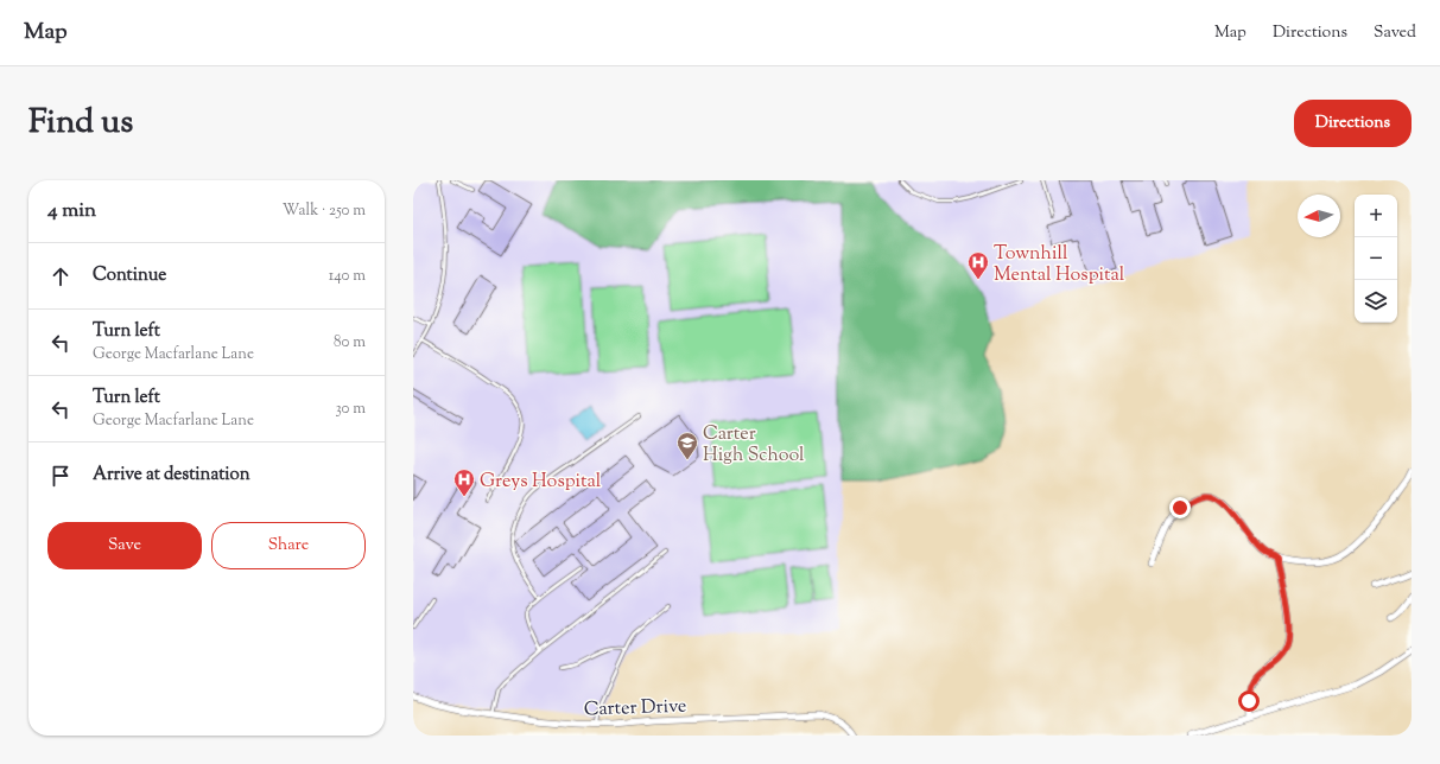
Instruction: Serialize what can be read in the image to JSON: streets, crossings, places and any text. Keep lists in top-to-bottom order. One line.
{"streets":{"street":["Carter Drive"]},"places":{"hospital":["Townhill Mental Hospital","Greys Hospital"],"school or university":["Carter High School"]},"north":"left","page":{"header":"Map","nav":["Map","Directions","Saved"],"title":"Find us","buttons":["Directions",["Save","Share"]],"heading":["4 min","Walk · 250 m"],"map_buttons":["+","−"],"list":[["Continue","140 m"],["Turn left","George Macfarlane Lane","80 m"],["Turn left","George Macfarlane Lane","30 m"],"Arrive at destination"]}}
